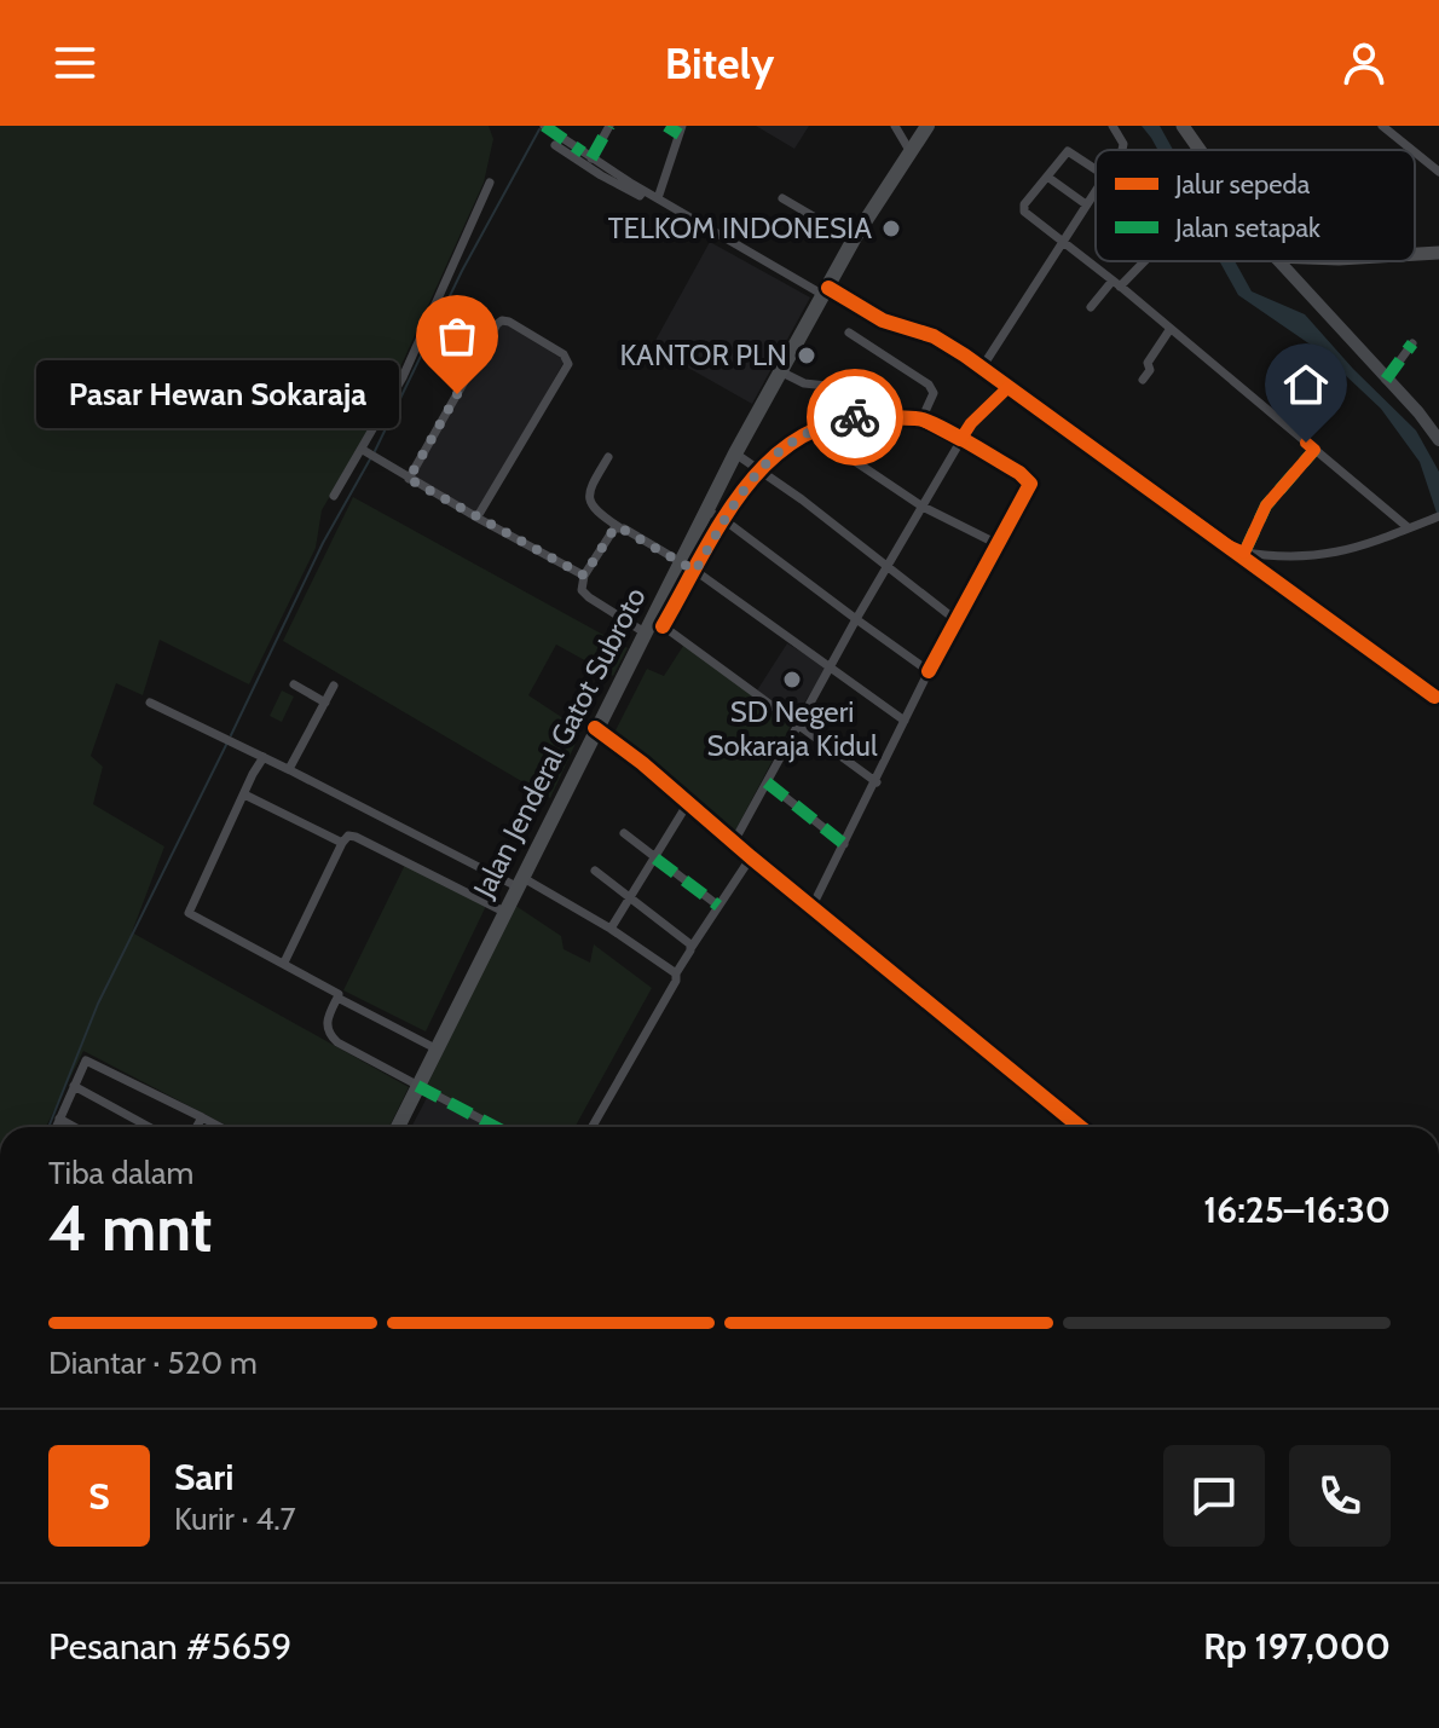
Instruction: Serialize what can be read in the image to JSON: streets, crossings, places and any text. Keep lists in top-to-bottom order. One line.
{"streets":{"highway":["Jalan Jenderal Gatot Subroto"]},"places":["TELKOM INDONESIA","KANTOR PLN","Pasar Hewan Sokaraja","SD Negeri Sokaraja Kidul"],"legend":["Jalur sepeda","Jalan setapak"],"page":{"header":"Bitely","bubble":"Pasar Hewan Sokaraja","heading":["4 mnt","Tiba dalam","16:25–16:30"],"panel":["Sari","Kurir · 4.7","Pesanan #5659","Rp 197,000"],"bar":"Diantar · 520 m","round":"S"}}
